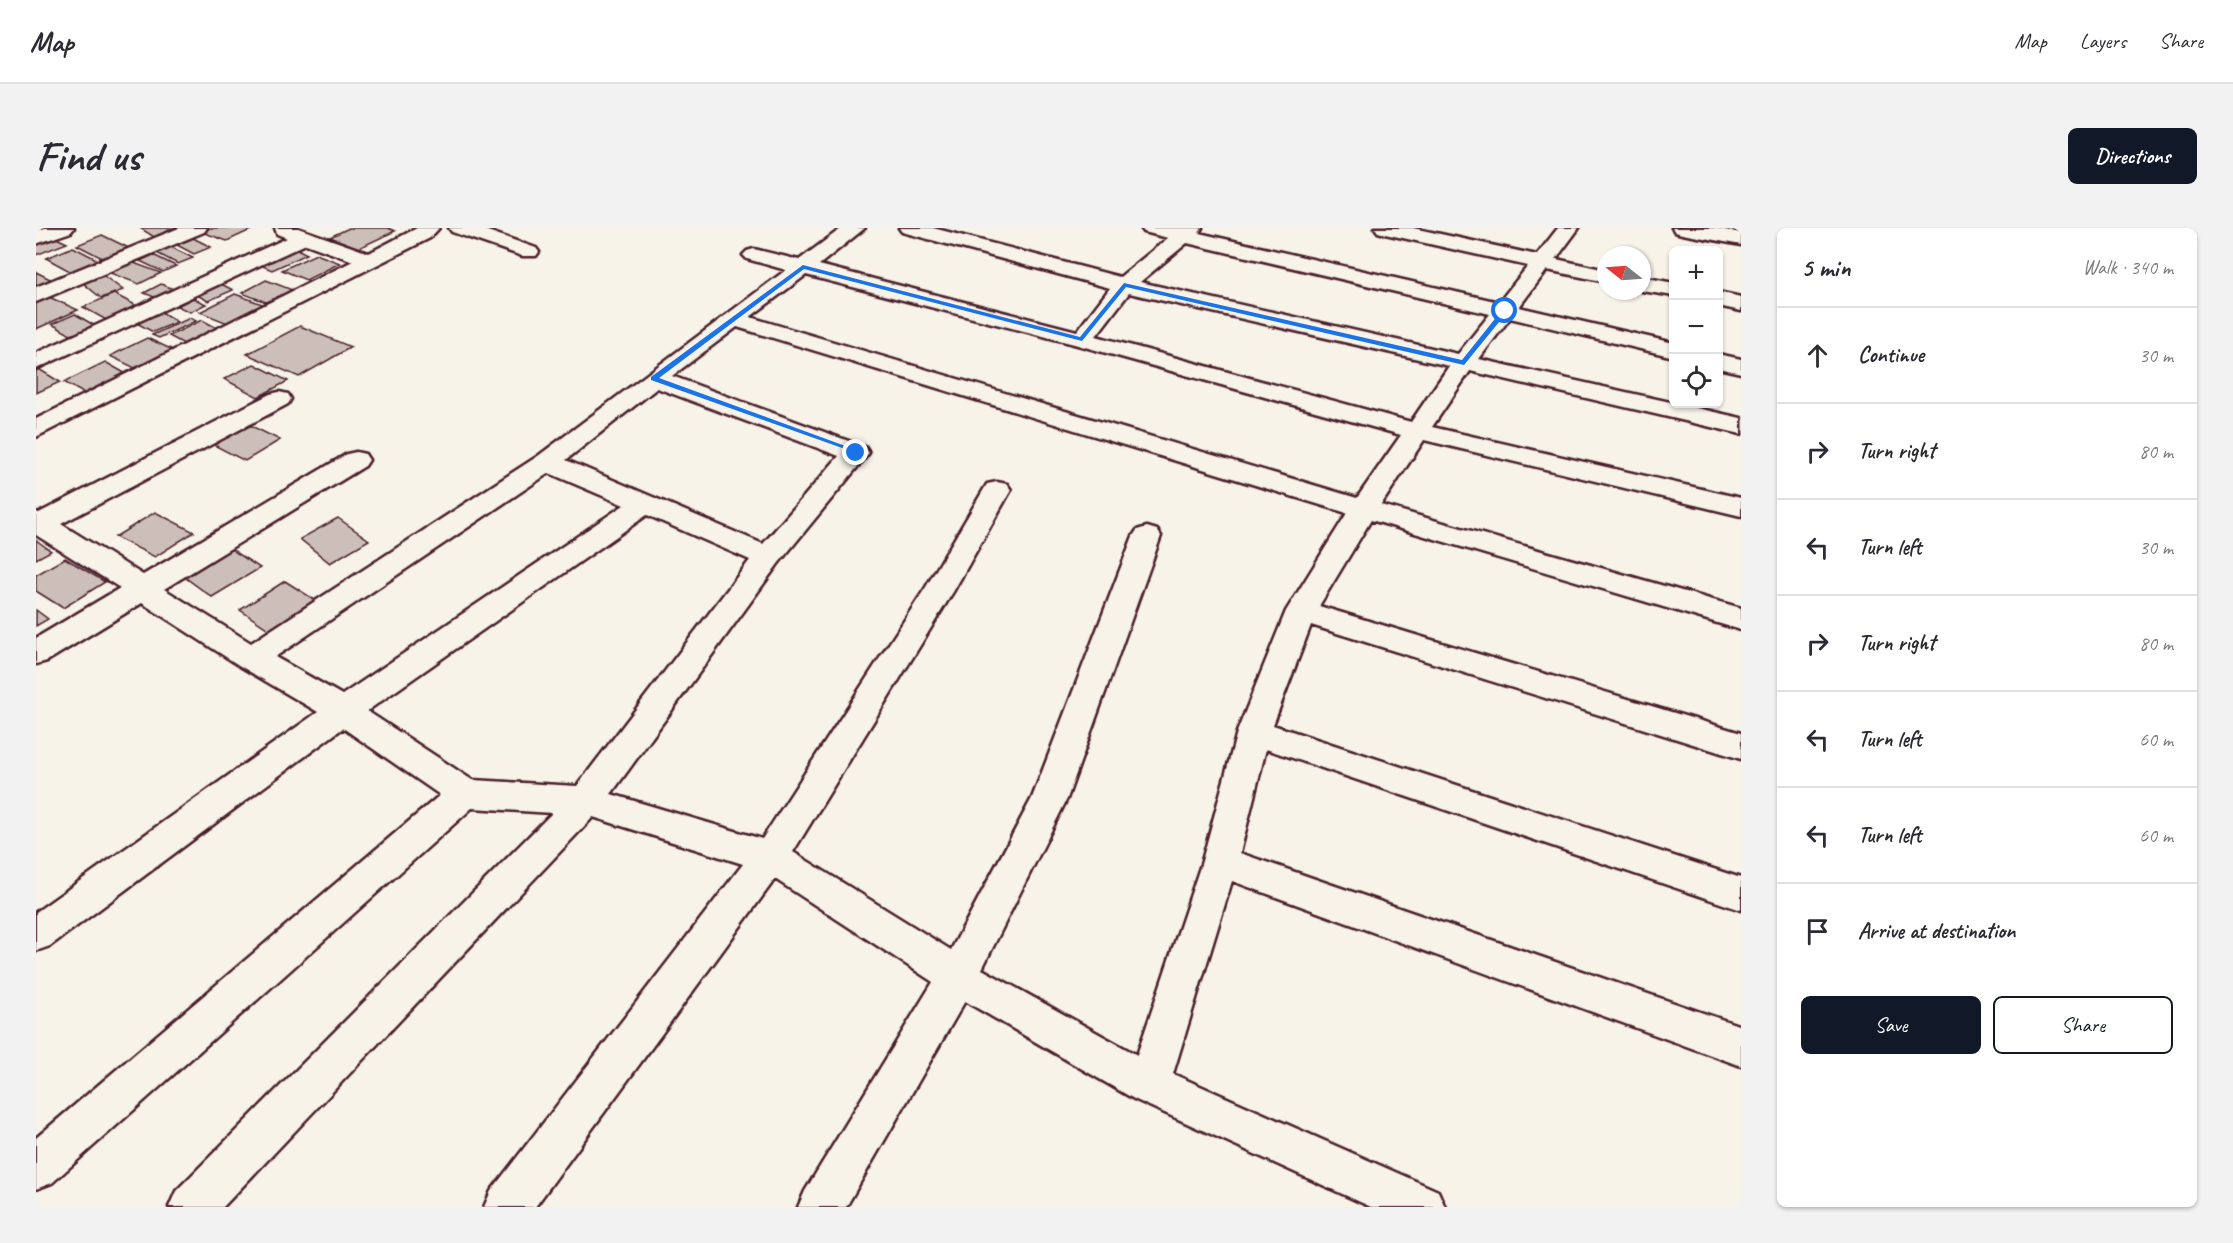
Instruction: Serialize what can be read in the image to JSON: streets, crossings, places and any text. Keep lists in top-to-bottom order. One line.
{"north":"left","page":{"header":"Map","nav":["Map","Layers","Share"],"buttons":["Directions",["Save","Share"]],"title":"Find us","heading":["5 min","Walk · 340 m"],"map_buttons":["+","−"],"list":[["Continue","30 m"],["Turn right","80 m"],["Turn left","30 m"],["Turn right","80 m"],["Turn left","60 m"],["Turn left","60 m"],"Arrive at destination"]}}
